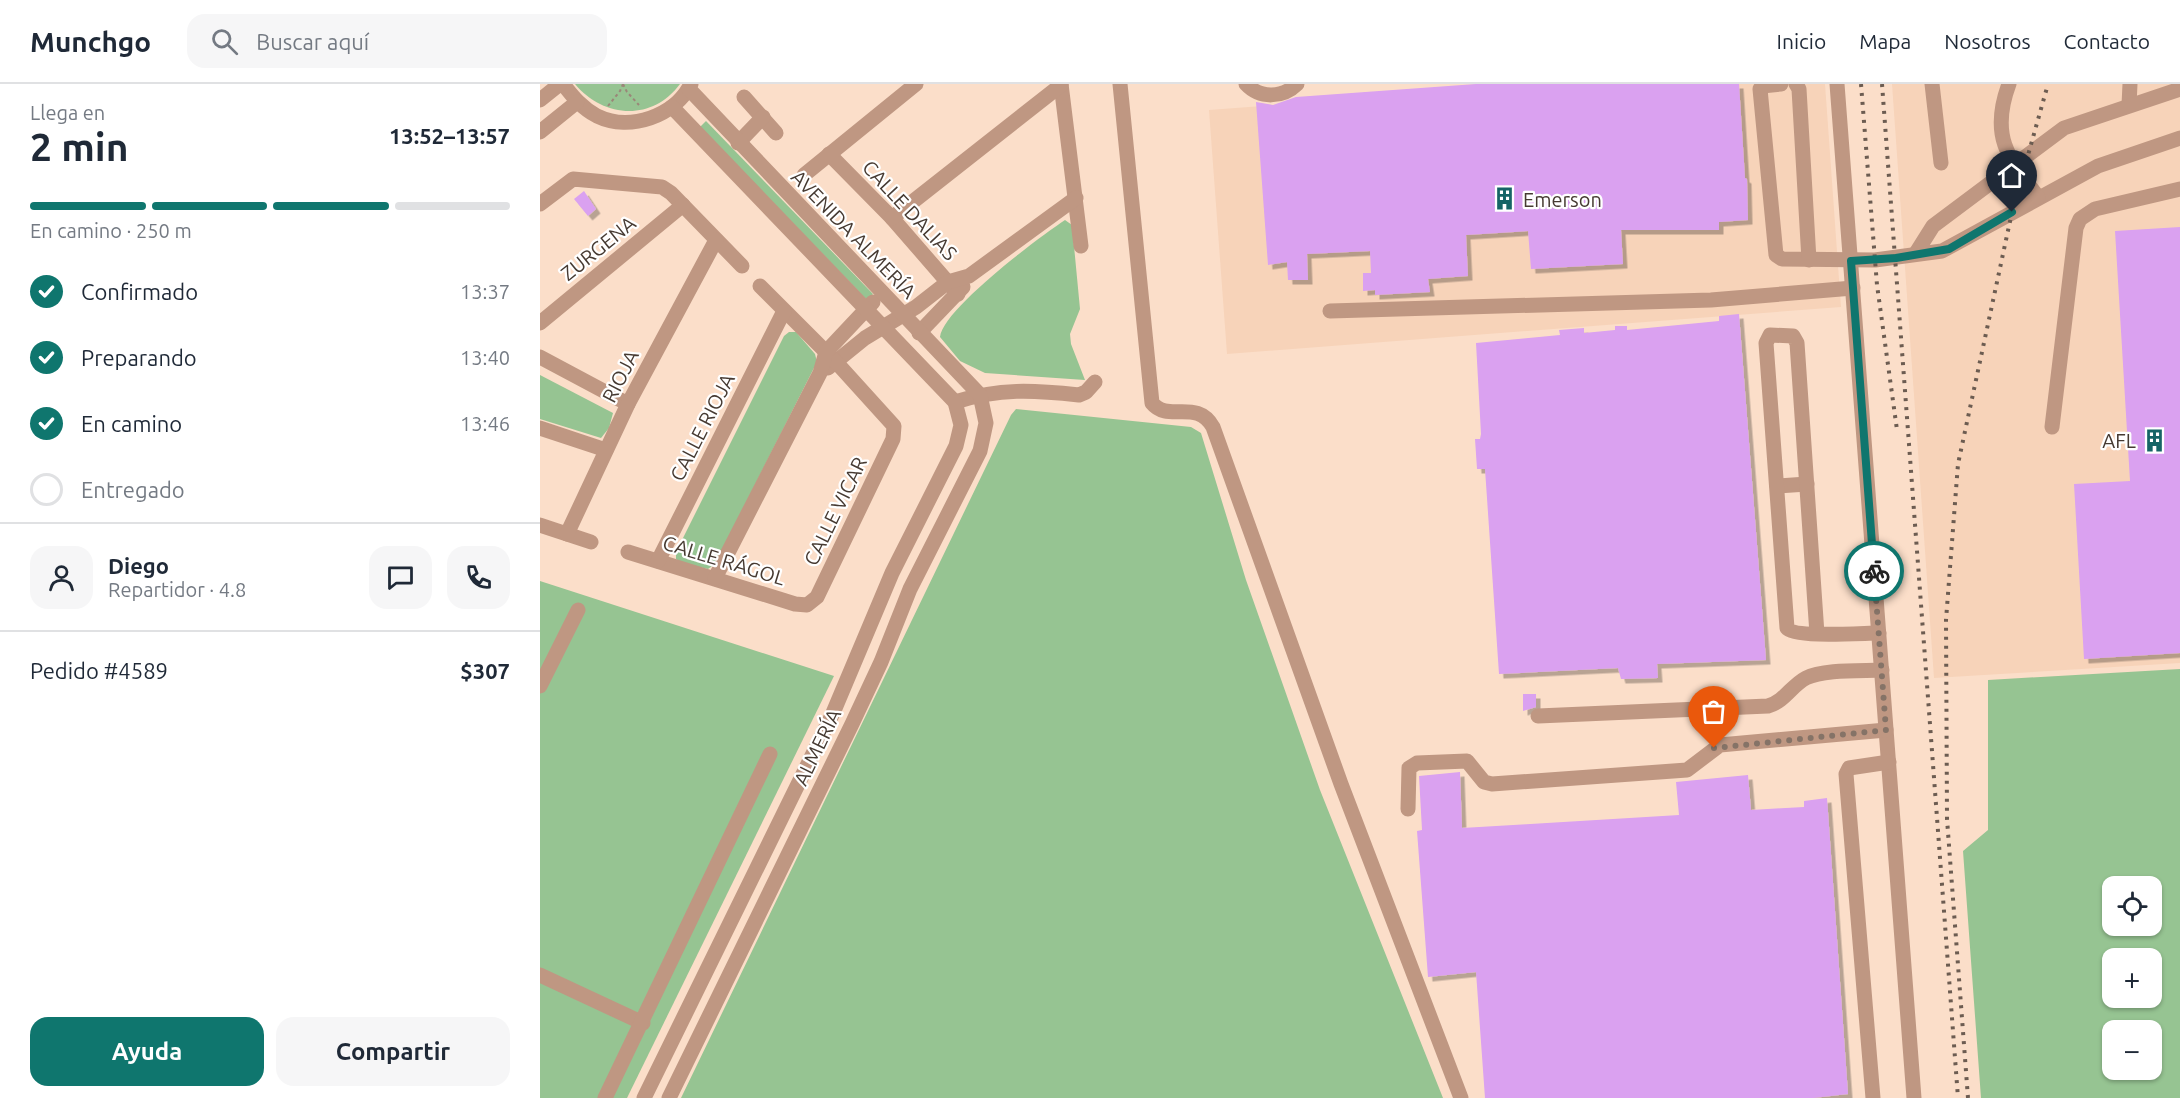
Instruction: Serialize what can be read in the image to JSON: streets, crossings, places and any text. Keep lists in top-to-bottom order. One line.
{"streets":{"street":["CALLE DALIAS","AVENIDA ALMERÍA","ZURGENA","RIOJA","CALLE RIOJA","CALLE VICAR","CALLE RÁGOL","ALMERÍA"]},"crossings":[["AVENIDA ALMERÍA","ALMERÍA"],["CALLE RIOJA","CALLE RÁGOL"],["CALLE VICAR","CALLE RÁGOL"]],"places":{"building":["Emerson","AFL"]},"page":{"header":"Munchgo","search":"Buscar aquí","nav":["Inicio","Mapa","Nosotros","Contacto"],"heading":["2 min","Llega en","13:52–13:57"],"panel":["Diego","Repartidor · 4.8","Pedido #4589","$307"],"bar":"En camino · 250 m","list":[["Confirmado","13:37"],["Preparando","13:40"],["En camino","13:46"],"Entregado"],"map_buttons":["+","−"],"buttons":["Ayuda","Compartir"]}}
